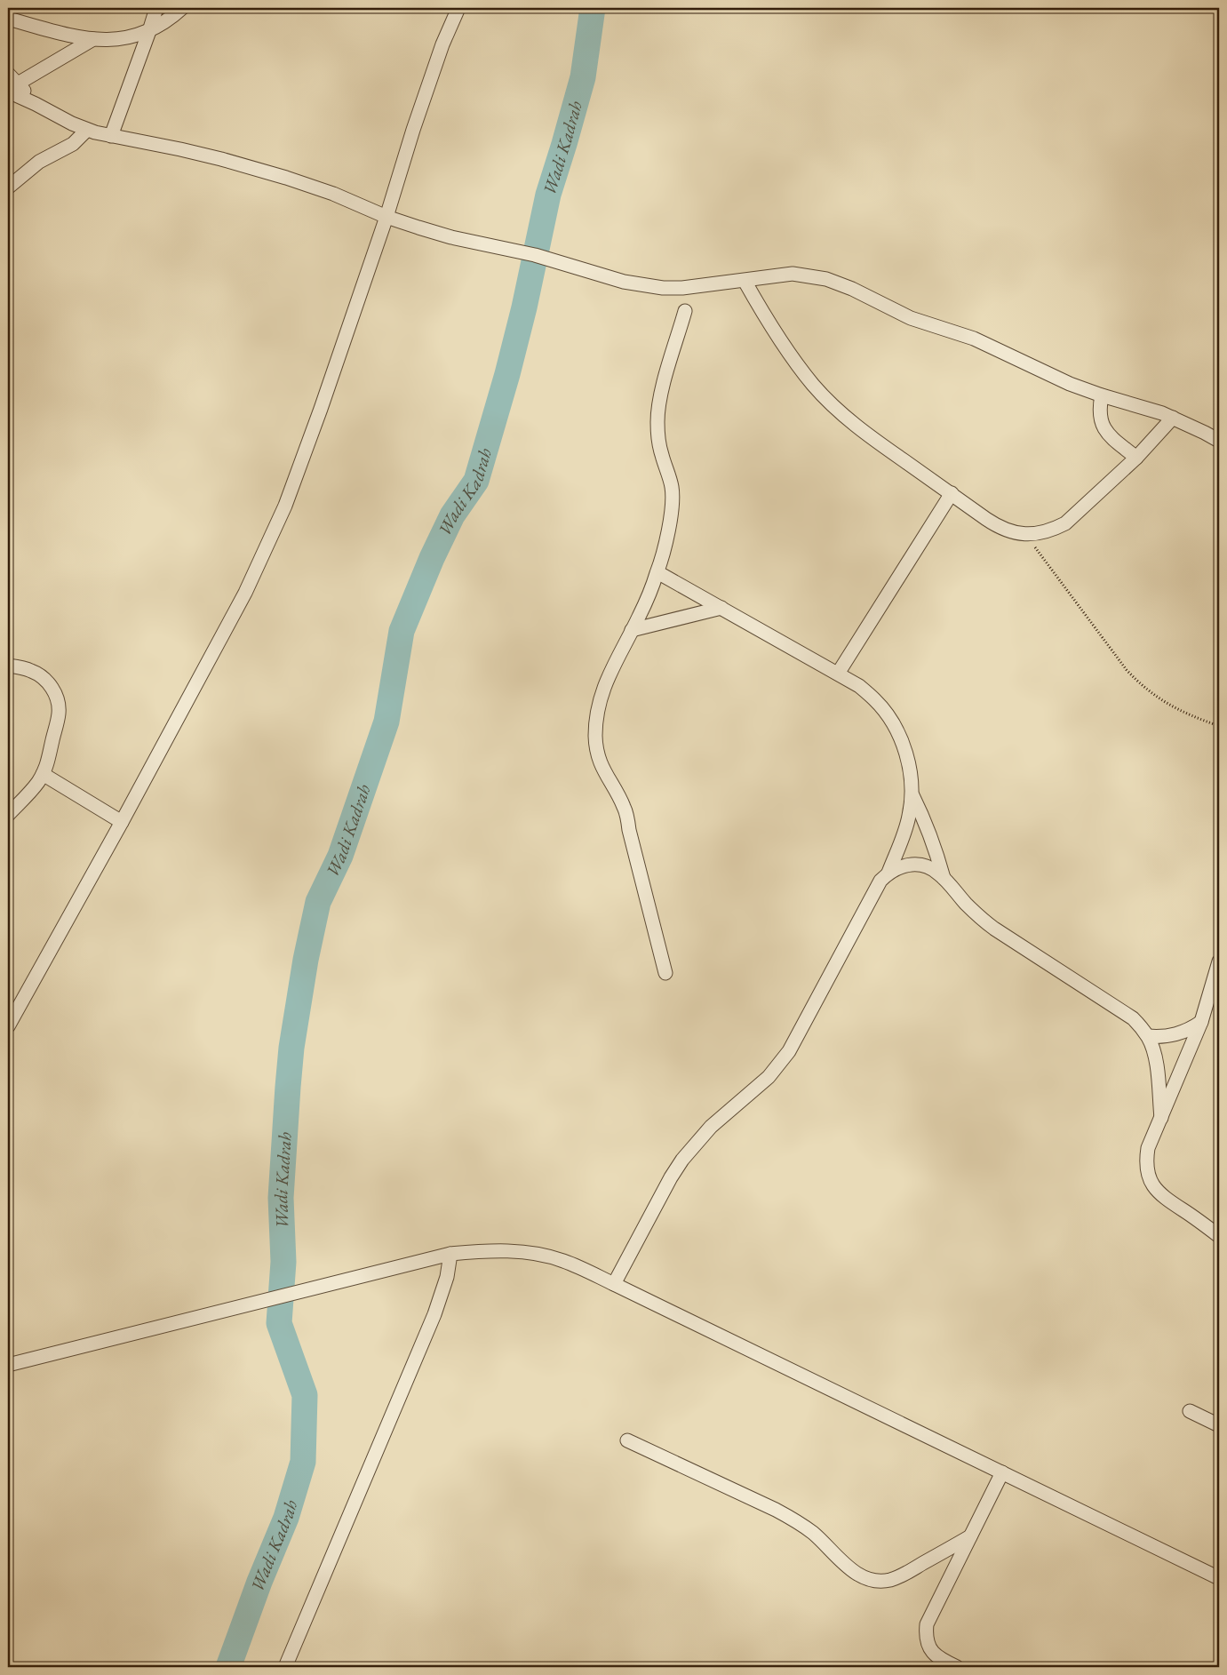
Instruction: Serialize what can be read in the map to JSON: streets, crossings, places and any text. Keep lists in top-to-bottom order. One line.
{"water":["Wadi Kadrah"]}
